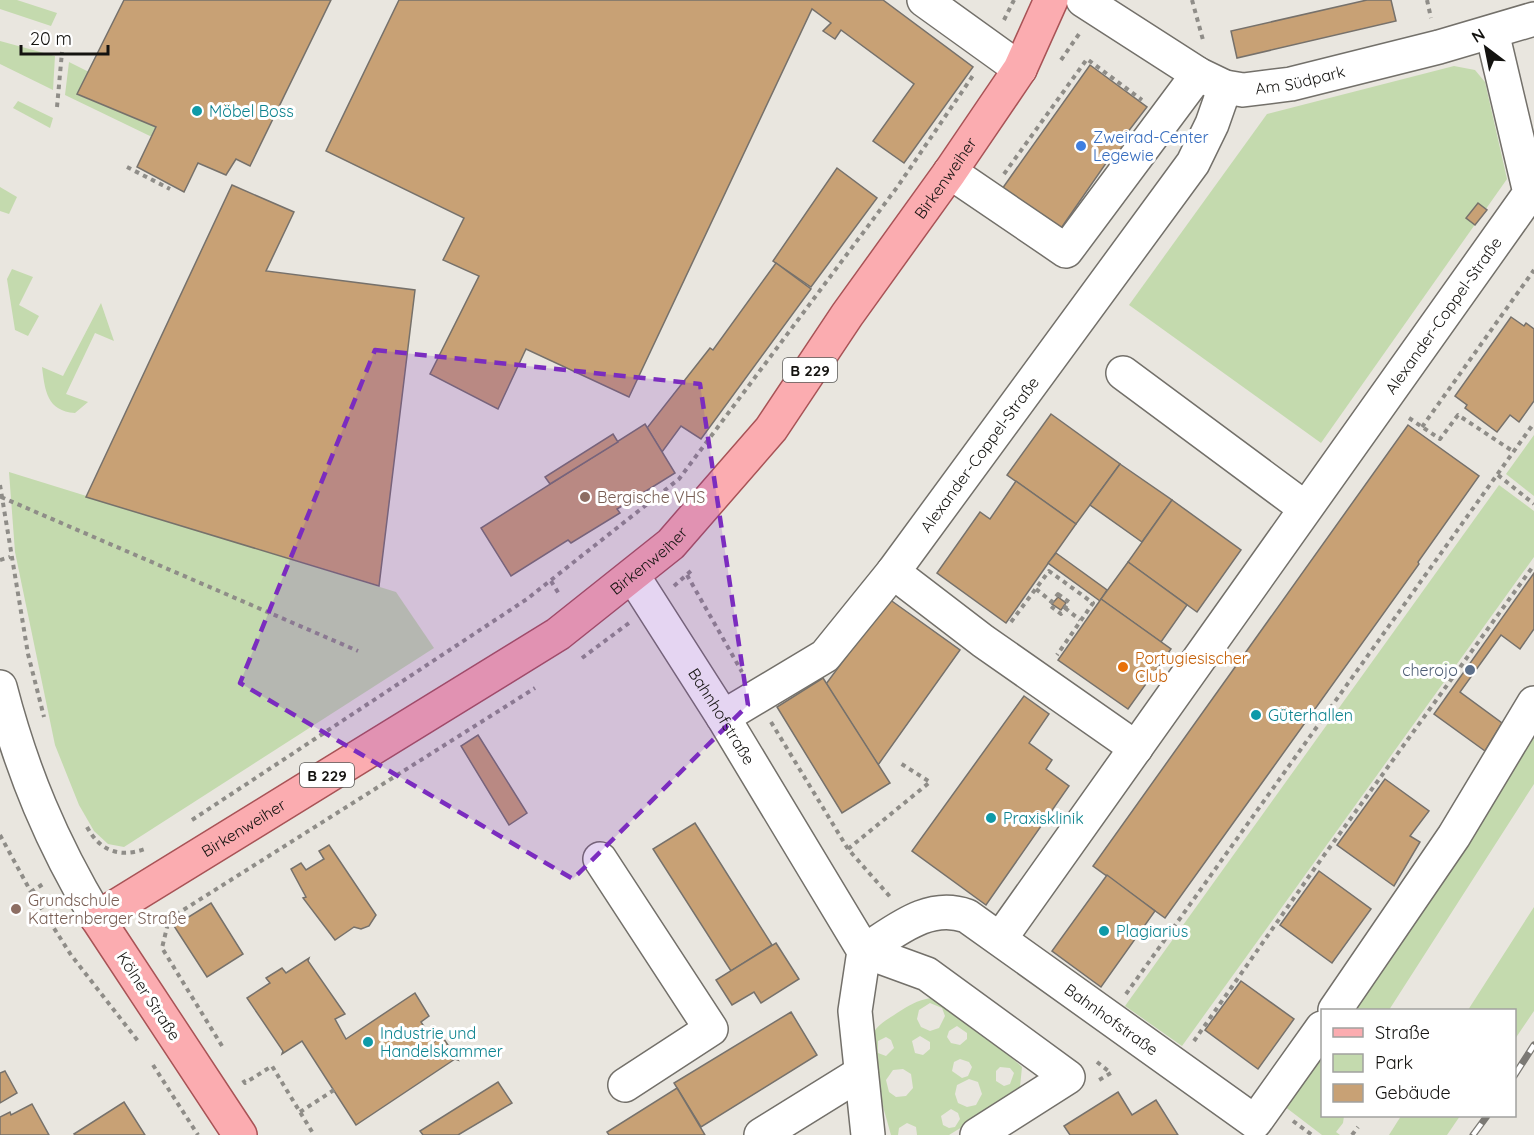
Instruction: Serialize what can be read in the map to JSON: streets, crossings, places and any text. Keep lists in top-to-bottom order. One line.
{"streets":{"main road":["Birkenweiher","B 229","Kölner Straße"],"street":["Am Südpark","Alexander-Coppel-Straße","Bahnhofstraße"]},"crossings":[["Am Südpark","Alexander-Coppel-Straße"],["Birkenweiher","Bahnhofstraße"],["Birkenweiher","Kölner Straße"],["Alexander-Coppel-Straße","Bahnhofstraße"]],"places":["Möbel Boss","Zweirad-Center Legewie","Bergische VHS","Portugiesischer Club","cherojo","Güterhallen","Praxisklinik","Grundschule Katternberger Straße","Plagiarius","Industrie und Handelskammer"],"legend":["Straße","Park","Gebäude"],"scale_bar":"20 m","north":"top left"}
